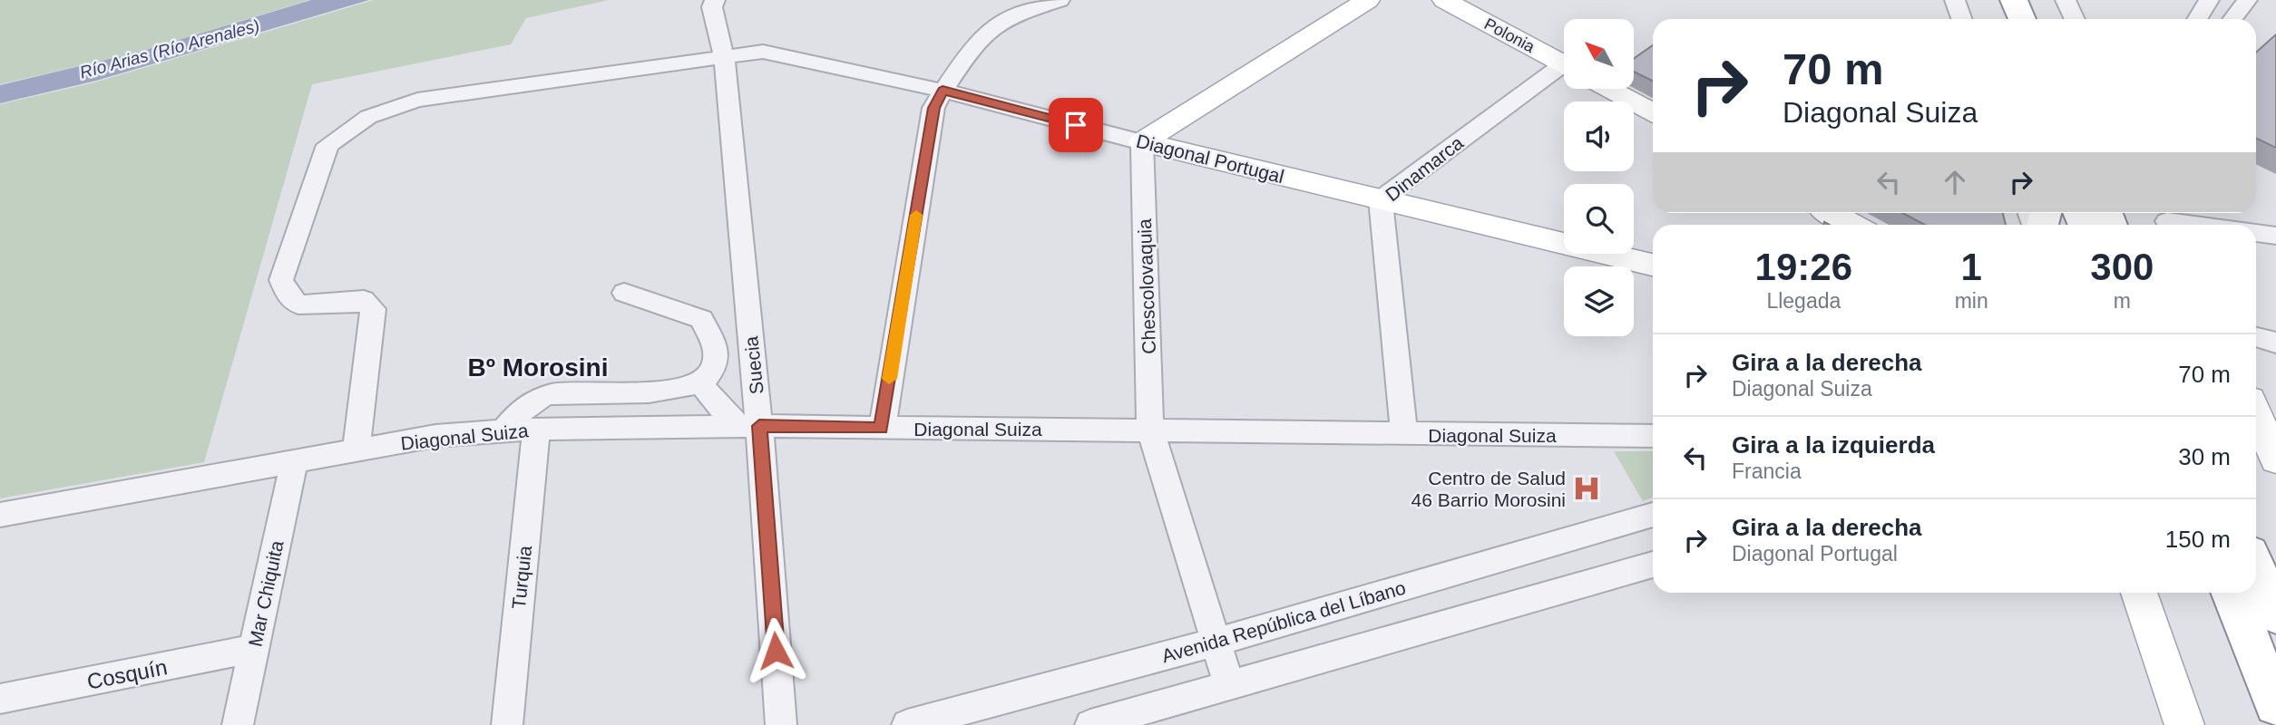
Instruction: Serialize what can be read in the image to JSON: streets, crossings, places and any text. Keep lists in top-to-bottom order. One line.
{"streets":{"main road":["Polonia","Diagonal Portugal"],"street":["Dinamarca","Chescolovaquia","Suecia","Diagonal Suiza","Turquia","Mar Chiquita","Avenida República del Líbano","Cosquín"]},"crossings":[["Diagonal Portugal","Dinamarca"],["Diagonal Portugal","Chescolovaquia"],["Diagonal Portugal","Suecia"],["Diagonal Portugal","Diagonal Suiza"],["Dinamarca","Diagonal Suiza"],["Chescolovaquia","Diagonal Suiza"],["Chescolovaquia","Avenida República del Líbano"],["Suecia","Diagonal Suiza"],["Diagonal Suiza","Turquia"],["Diagonal Suiza","Mar Chiquita"],["Mar Chiquita","Cosquín"]],"districts":["Bº Morosini"],"water":["Río Arias (Río Arenales)"],"places":{"hospital":["Centro de Salud 46 Barrio Morosini"]},"north":"top left","page":{"turn":["70 m","Diagonal Suiza"],"eta":["19:26","Llegada","1","min","300","m"],"list":[{"name":"Gira a la derecha","note":"Diagonal Suiza","value":"70 m"},{"name":"Gira a la izquierda","note":"Francia","value":"30 m"},{"name":"Gira a la derecha","note":"Diagonal Portugal","value":"150 m"}]}}
